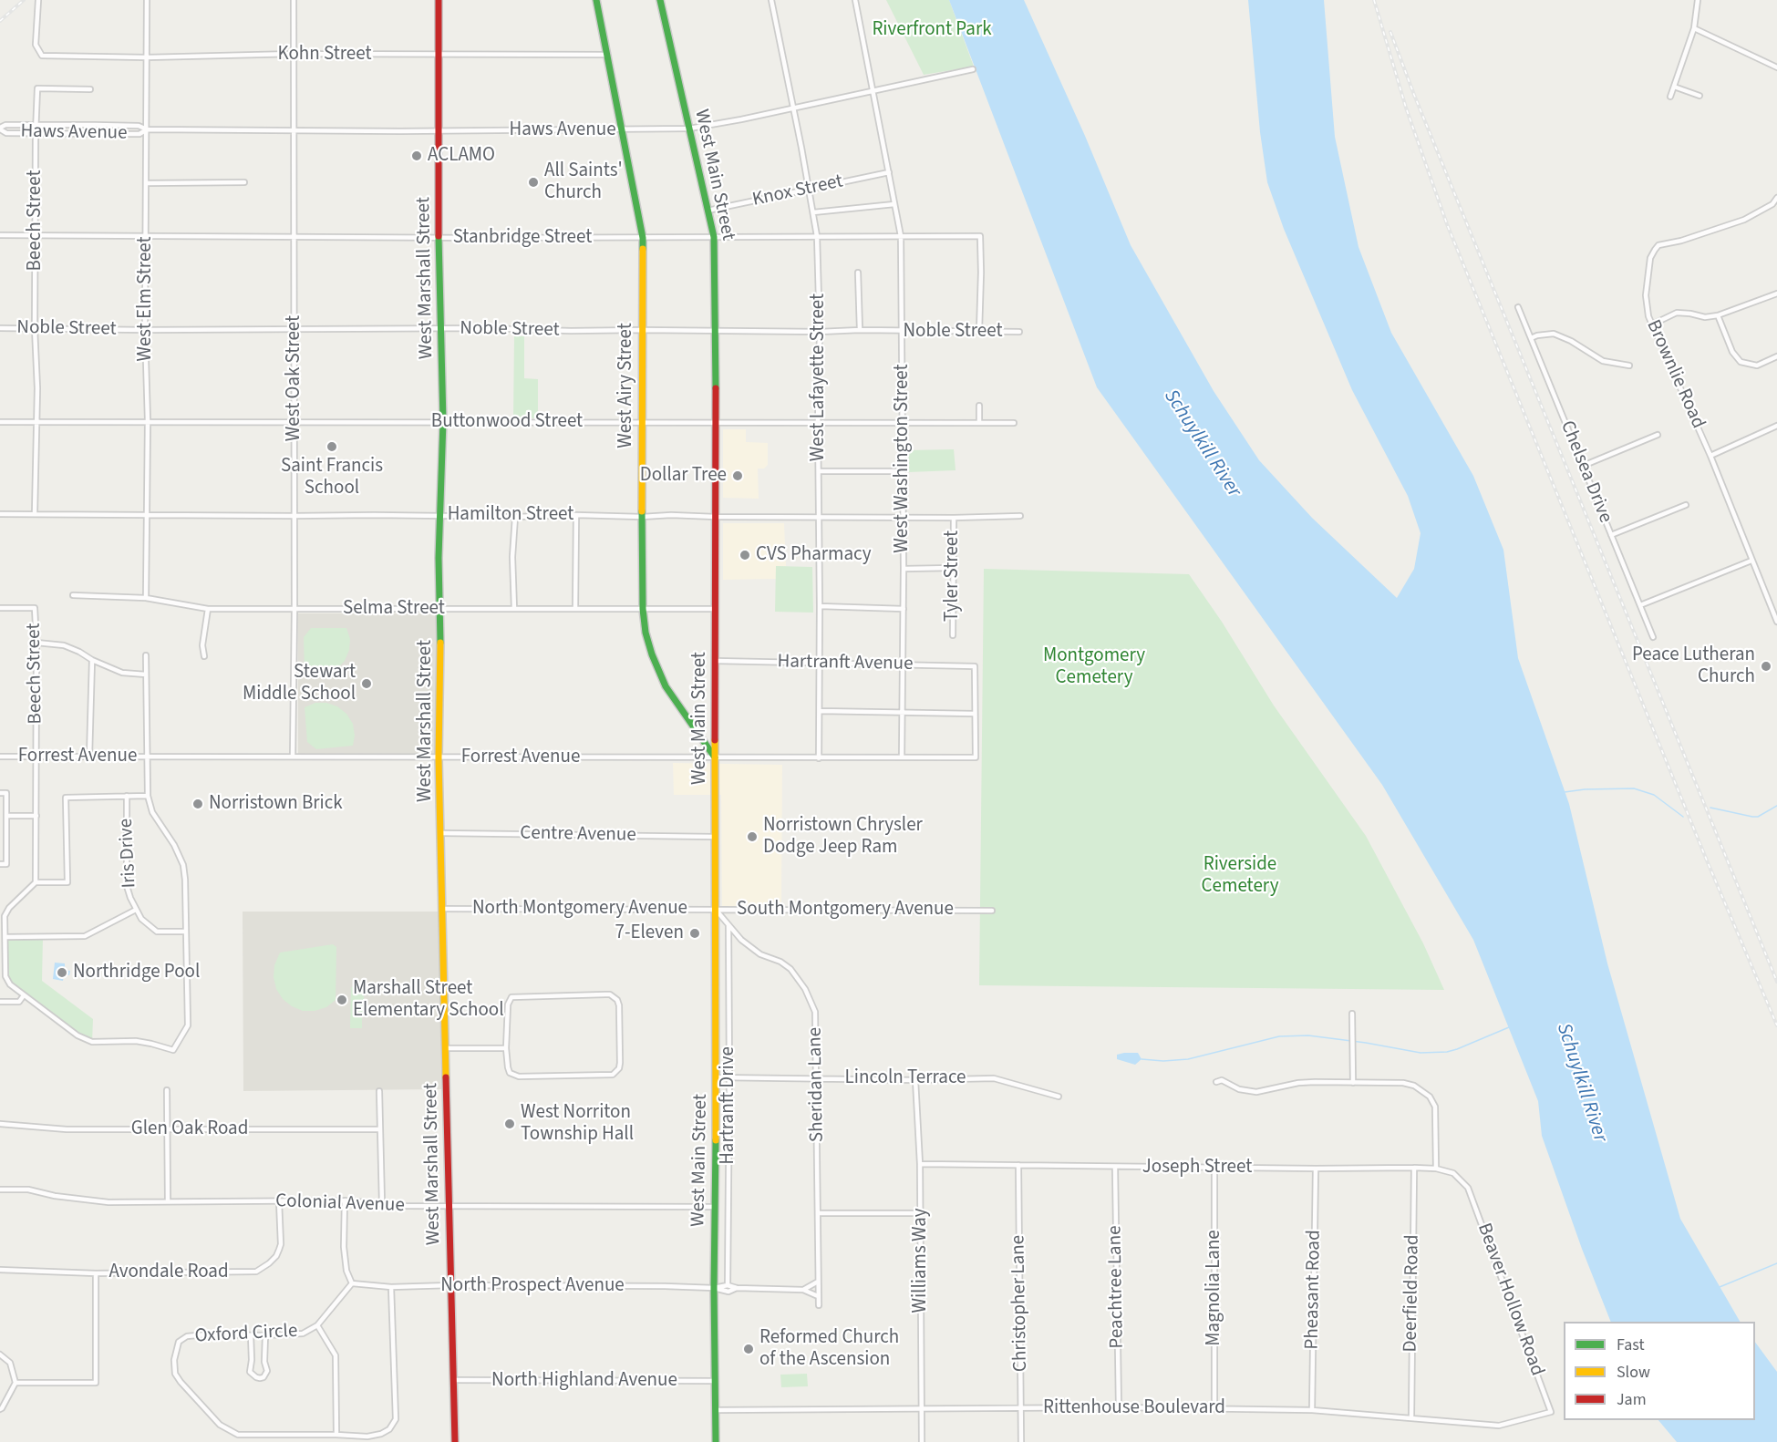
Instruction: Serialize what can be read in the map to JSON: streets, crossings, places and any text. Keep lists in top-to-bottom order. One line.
{"streets":{"main road":["West Main Street","West Marshall Street","West Airy Street"],"street":["Kohn Street","Haws Avenue","Knox Street","Beech Street","Stanbridge Street","West Elm Street","Noble Street","Brownlie Road","West Lafayette Street","West Oak Street","Buttonwood Street","West Washington Street","Chelsea Drive","Hamilton Street","Tyler Street","Selma Street","Hartranft Avenue","Forrest Avenue","Centre Avenue","Iris Drive","North Montgomery Avenue","South Montgomery Avenue","Lincoln Terrace","Sheridan Lane","Hartranft Drive","Glen Oak Road","Joseph Street","Colonial Avenue","Williams Way","Avondale Road","North Prospect Avenue","Peachtree Lane","Magnolia Lane","Pheasant Road","Deerfield Road","Beaver Hollow Road","Christopher Lane","Oxford Circle","North Highland Avenue","Rittenhouse Boulevard"]},"crossings":[["Kohn Street","West Marshall Street"],["Kohn Street","West Elm Street"],["Kohn Street","West Oak Street"],["Kohn Street","West Airy Street"],["Haws Avenue","West Main Street"],["Haws Avenue","Beech Street"],["Haws Avenue","West Marshall Street"],["Haws Avenue","West Elm Street"],["Haws Avenue","West Lafayette Street"],["Haws Avenue","West Oak Street"],["Haws Avenue","West Airy Street"],["Haws Avenue","West Washington Street"],["West Main Street","Knox Street"],["West Main Street","Stanbridge Street"],["West Main Street","Noble Street"],["West Main Street","West Airy Street"],["West Main Street","Buttonwood Street"],["West Main Street","Hamilton Street"],["West Main Street","Selma Street"],["West Main Street","Hartranft Avenue"],["West Main Street","Forrest Avenue"],["West Main Street","Centre Avenue"],["West Main Street","North Montgomery Avenue"],["West Main Street","South Montgomery Avenue"],["West Main Street","Lincoln Terrace"],["West Main Street","Sheridan Lane"],["West Main Street","Colonial Avenue"],["West Main Street","North Prospect Avenue"],["West Main Street","North Highland Avenue"],["West Main Street","Rittenhouse Boulevard"],["Knox Street","West Lafayette Street"],["Knox Street","West Washington Street"],["Beech Street","Stanbridge Street"],["Beech Street","Noble Street"],["Beech Street","Buttonwood Street"],["Beech Street","Hamilton Street"],["Beech Street","Forrest Avenue"],["Stanbridge Street","West Marshall Street"],["Stanbridge Street","West Elm Street"],["Stanbridge Street","Noble Street"],["Stanbridge Street","West Lafayette Street"],["Stanbridge Street","West Oak Street"],["Stanbridge Street","West Airy Street"],["Stanbridge Street","West Washington Street"],["West Marshall Street","Noble Street"],["West Marshall Street","Buttonwood Street"],["West Marshall Street","Hamilton Street"],["West Marshall Street","Selma Street"],["West Marshall Street","Forrest Avenue"],["West Marshall Street","Centre Avenue"],["West Marshall Street","North Montgomery Avenue"],["West Marshall Street","Colonial Avenue"],["West Marshall Street","North Prospect Avenue"],["West Marshall Street","North Highland Avenue"],["West Elm Street","Noble Street"],["West Elm Street","Buttonwood Street"],["West Elm Street","Hamilton Street"],["West Elm Street","Selma Street"],["Noble Street","West Lafayette Street"],["Noble Street","West Oak Street"],["Noble Street","West Airy Street"],["Noble Street","West Washington Street"],["West Lafayette Street","Buttonwood Street"],["West Lafayette Street","Hamilton Street"],["West Lafayette Street","Hartranft Avenue"],["West Lafayette Street","Forrest Avenue"],["West Oak Street","Buttonwood Street"],["West Oak Street","Hamilton Street"],["West Oak Street","Selma Street"],["West Oak Street","Forrest Avenue"],["West Airy Street","Buttonwood Street"],["West Airy Street","Hamilton Street"],["West Airy Street","Selma Street"],["West Airy Street","Forrest Avenue"],["Buttonwood Street","West Washington Street"],["West Washington Street","Hamilton Street"],["West Washington Street","Hartranft Avenue"],["West Washington Street","Forrest Avenue"],["Hamilton Street","Tyler Street"],["Hartranft Avenue","Forrest Avenue"],["North Montgomery Avenue","South Montgomery Avenue"],["North Montgomery Avenue","Sheridan Lane"],["South Montgomery Avenue","Sheridan Lane"],["Lincoln Terrace","Sheridan Lane"],["Lincoln Terrace","Hartranft Drive"],["Lincoln Terrace","Williams Way"],["Sheridan Lane","Hartranft Drive"],["Joseph Street","Williams Way"],["Joseph Street","Peachtree Lane"],["Joseph Street","Magnolia Lane"],["Joseph Street","Pheasant Road"],["Joseph Street","Deerfield Road"],["Joseph Street","Beaver Hollow Road"],["Joseph Street","Christopher Lane"],["Colonial Avenue","Avondale Road"],["Williams Way","Rittenhouse Boulevard"],["North Prospect Avenue","Oxford Circle"],["Peachtree Lane","Rittenhouse Boulevard"],["Magnolia Lane","Rittenhouse Boulevard"],["Pheasant Road","Rittenhouse Boulevard"],["Deerfield Road","Rittenhouse Boulevard"],["Beaver Hollow Road","Rittenhouse Boulevard"],["Christopher Lane","Rittenhouse Boulevard"]],"water":["Schuylkill River"],"parks":["Riverfront Park","Montgomery Cemetery","Riverside Cemetery"],"places":["ACLAMO","All Saints' Church","Saint Francis School","Dollar Tree","CVS Pharmacy","Peace Lutheran Church","Stewart Middle School","Norristown Brick","Norristown Chrysler Dodge Jeep Ram","7-Eleven","Northridge Pool","Marshall Street Elementary School","West Norriton Township Hall","Reformed Church of the Ascension"],"legend":["Fast","Slow","Jam"]}
